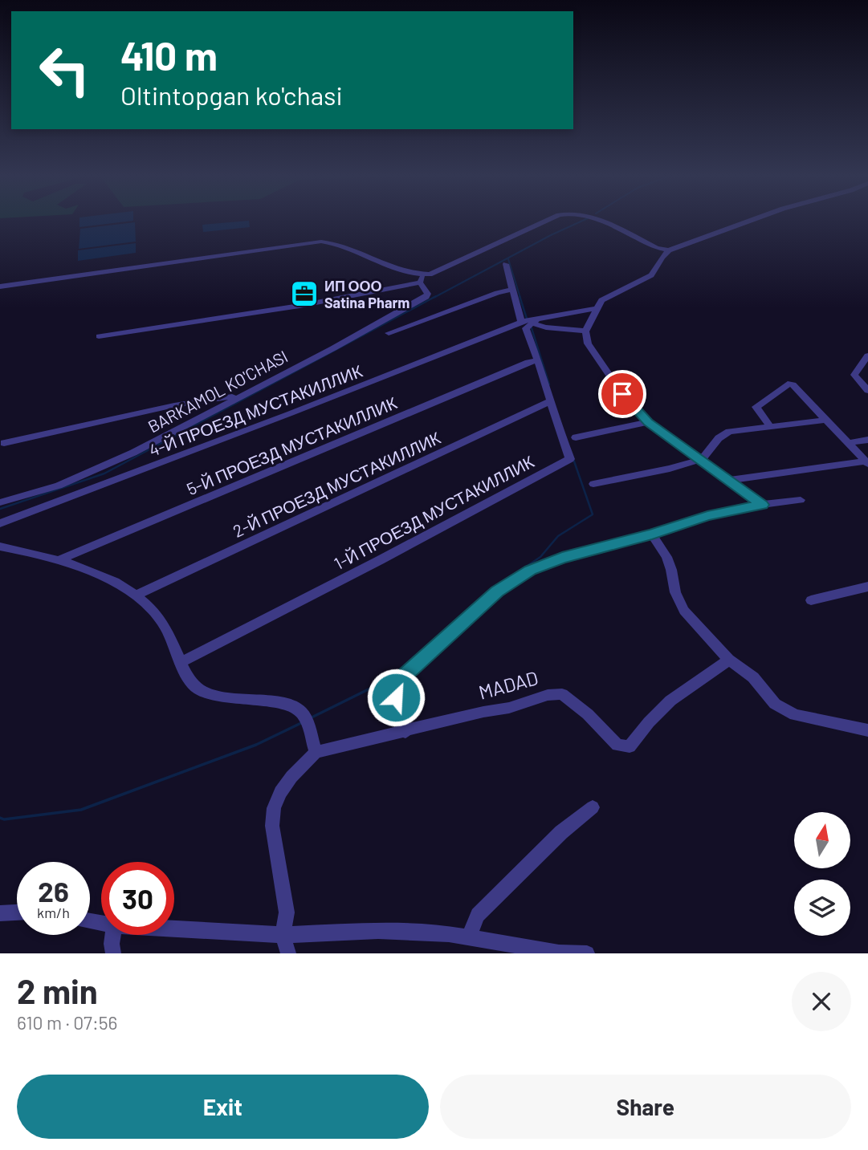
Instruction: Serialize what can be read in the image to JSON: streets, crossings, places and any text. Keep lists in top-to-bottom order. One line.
{"streets":{"street":["BARKAMOL KO'CHASI","4-Й ПРОЕЗД МУСТАКИЛЛИК","5-Й ПРОЕЗД МУСТАКИЛЛИК","2-Й ПРОЕЗД МУСТАКИЛЛИК","1-Й ПРОЕЗД МУСТАКИЛЛИК","MADAD"]},"crossings":[["4-Й ПРОЕЗД МУСТАКИЛЛИК","1-Й ПРОЕЗД МУСТАКИЛЛИК"],["5-Й ПРОЕЗД МУСТАКИЛЛИК","1-Й ПРОЕЗД МУСТАКИЛЛИК"],["2-Й ПРОЕЗД МУСТАКИЛЛИК","1-Й ПРОЕЗД МУСТАКИЛЛИК"]],"places":{"office":["ИП ООО Satina Pharm"]},"north":"top","page":{"turn":["410 m","Oltintopgan ko'chasi"],"speed":"26 km/h","limit":"30","heading":["2 min","610 m · 07:56"],"buttons":["Exit","Share"]}}
